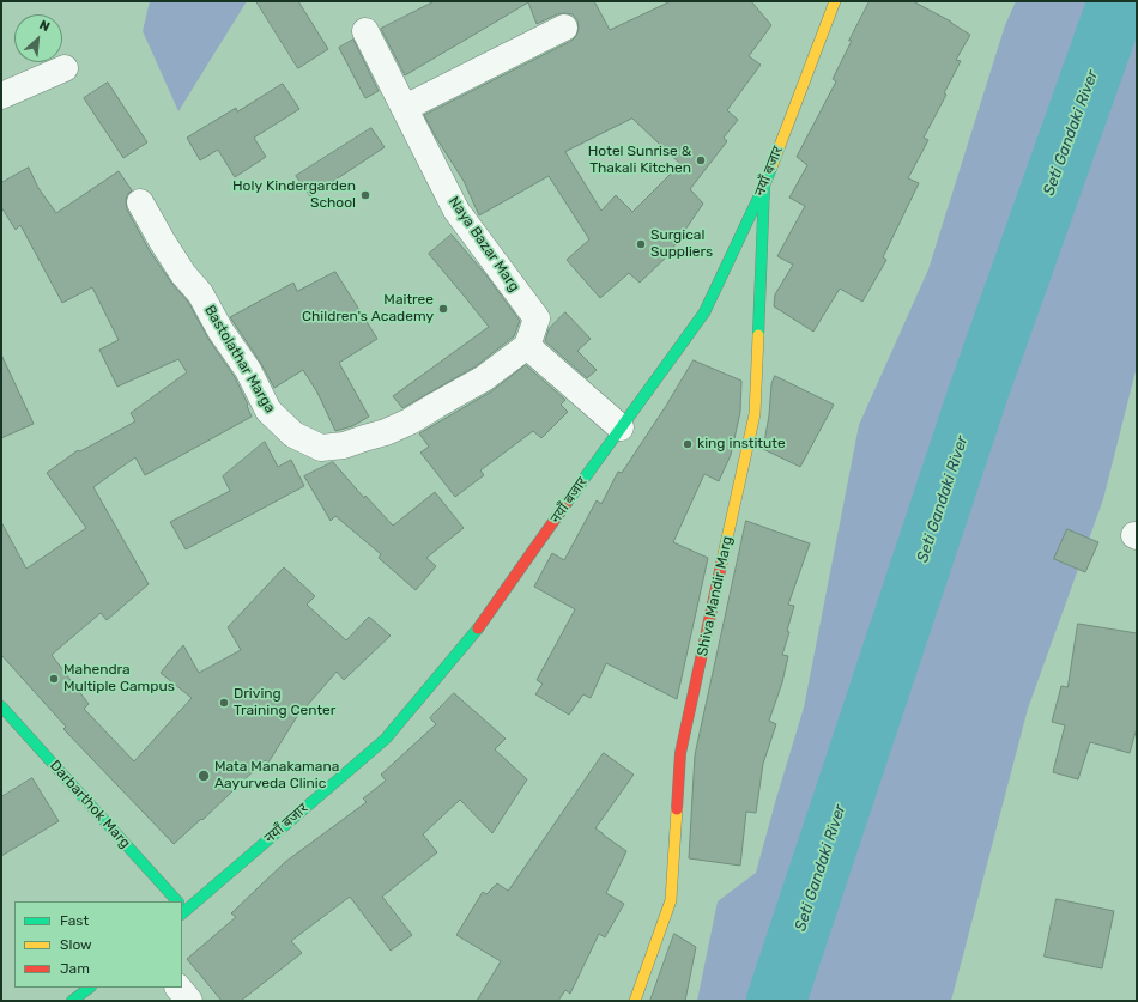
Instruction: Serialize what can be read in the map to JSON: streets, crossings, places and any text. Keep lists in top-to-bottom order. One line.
{"streets":{"main road":["नयाँ बजार","Shiva Mandir Marg","Darbarthok Marg"],"street":["Naya Bazar Marg","Bastolathar Marga"]},"crossings":[["नयाँ बजार","Shiva Mandir Marg"],["Naya Bazar Marg","Bastolathar Marga"]],"water":["Seti Gandaki River"],"places":["Hotel Sunrise & Thakali Kitchen","Holy Kindergarden School","Surgical Suppliers","Maitree Children's Academy","king institute","Mahendra Multiple Campus","Driving Training Center","Mata Manakamana Aayurveda Clinic"],"legend":["Fast","Slow","Jam"],"north":"top right"}
